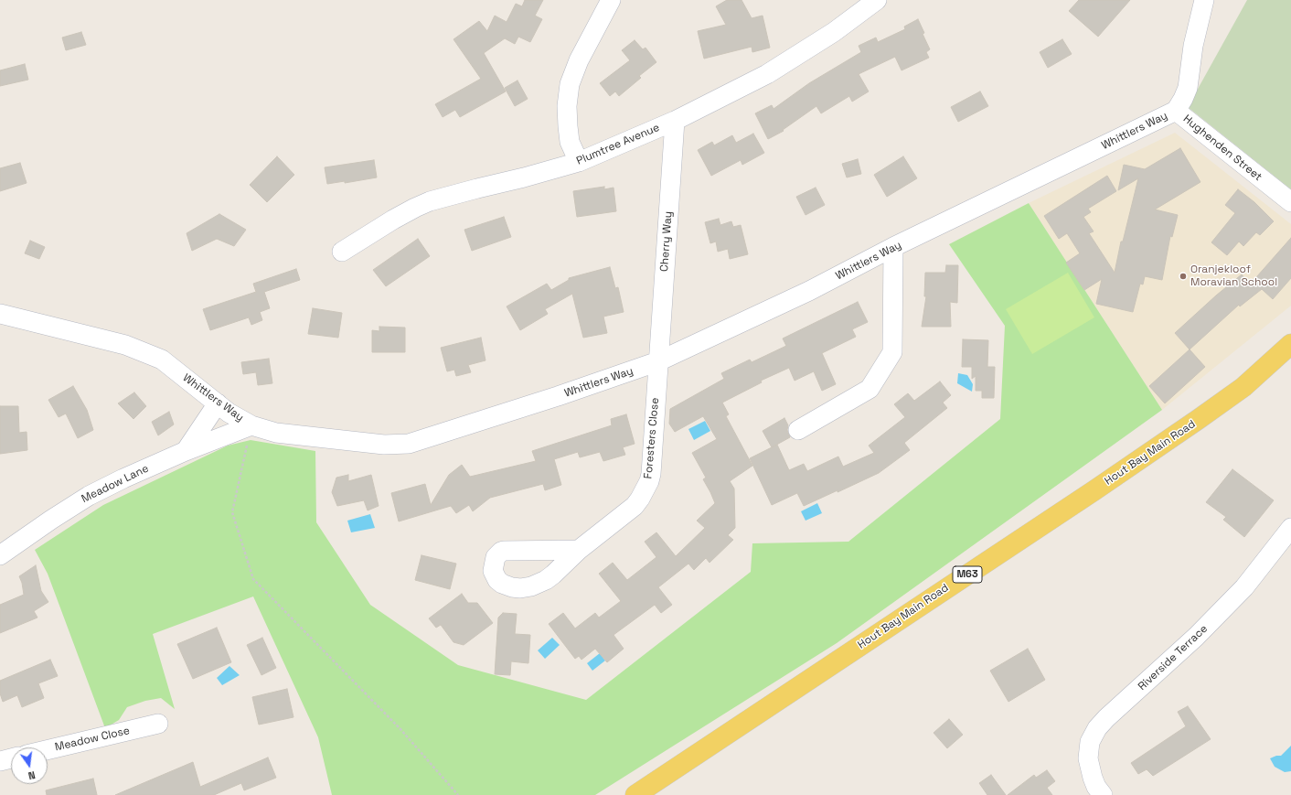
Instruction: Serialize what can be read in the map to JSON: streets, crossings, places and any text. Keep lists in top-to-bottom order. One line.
{"streets":{"main road":["Hout Bay Main Road","M63"],"street":["Whittlers Way","Plumtree Avenue","Hughenden Street","Cherry Way","Foresters Close","Meadow Lane","Riverside Terrace","Meadow Close"]},"crossings":[["Whittlers Way","Hughenden Street"],["Whittlers Way","Cherry Way"],["Whittlers Way","Foresters Close"],["Whittlers Way","Meadow Lane"],["Plumtree Avenue","Cherry Way"],["Cherry Way","Foresters Close"]],"places":["Oranjekloof Moravian School"],"north":"bottom"}
